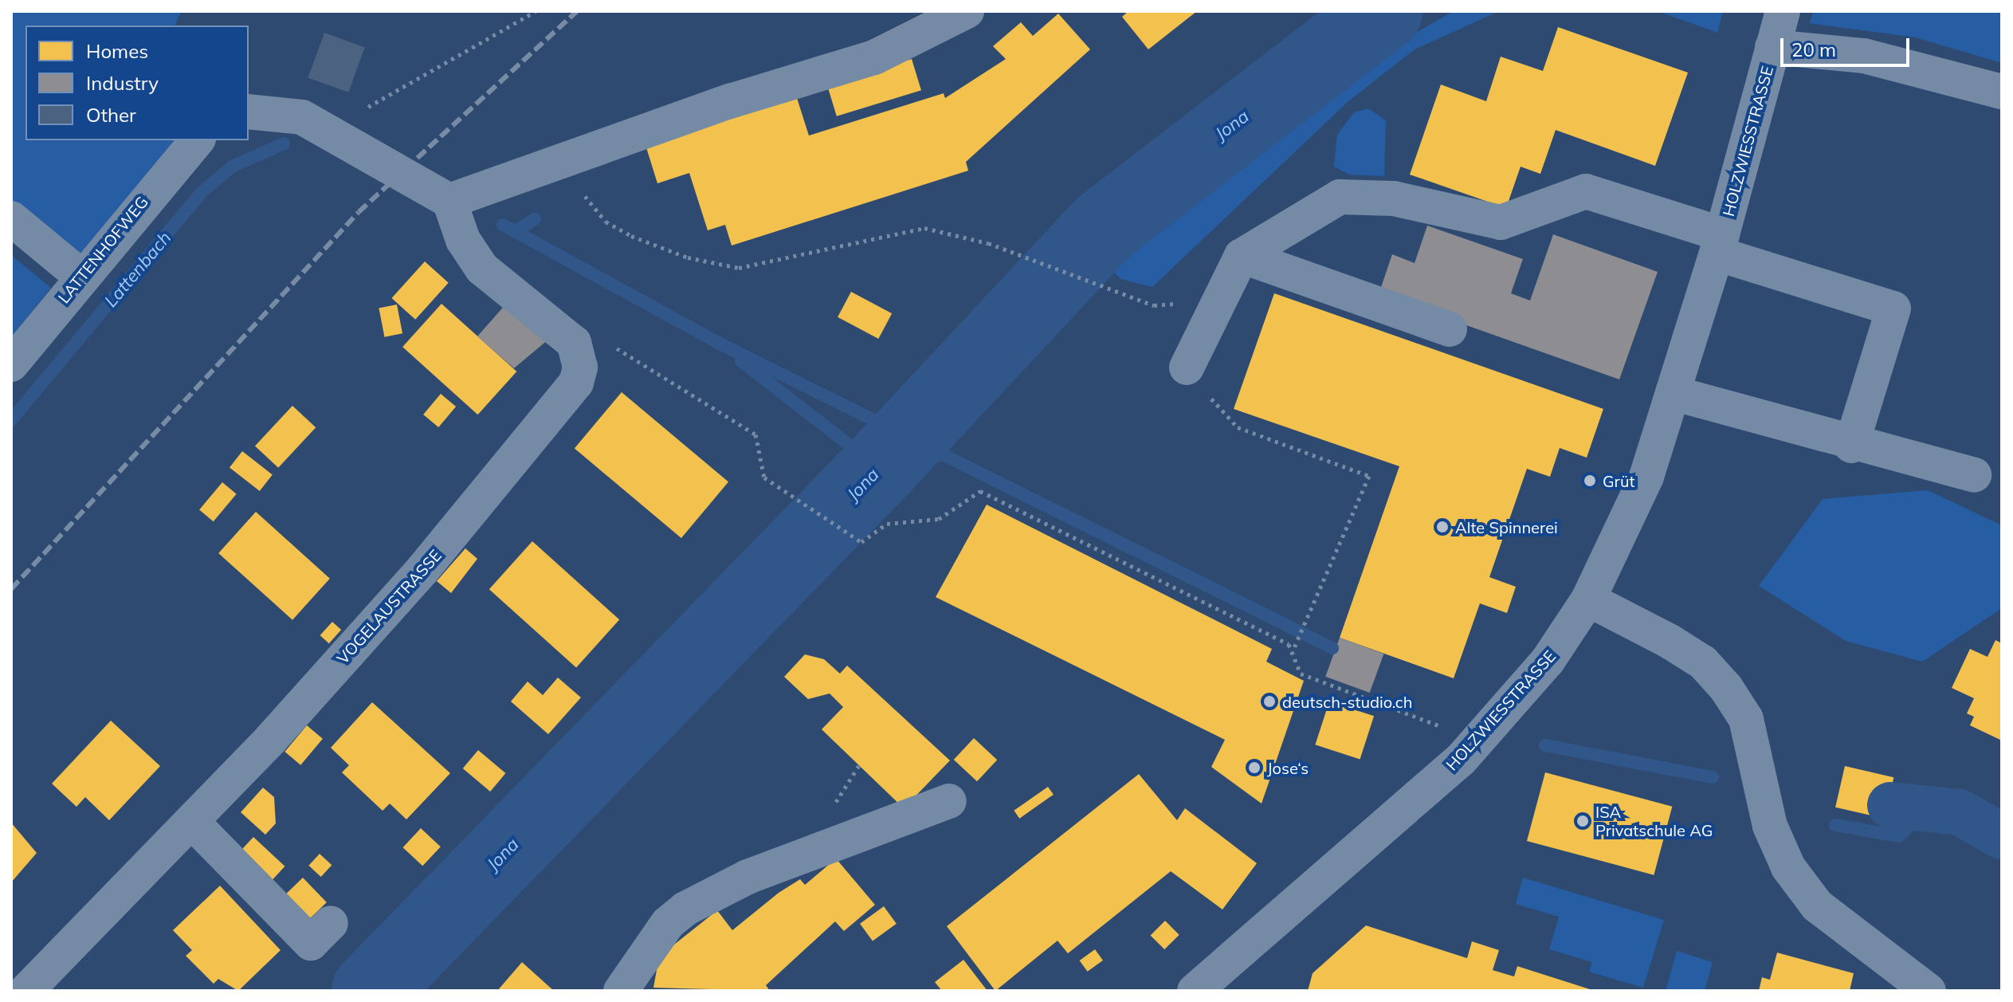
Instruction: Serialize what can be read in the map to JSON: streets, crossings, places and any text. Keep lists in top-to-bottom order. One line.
{"streets":{"street":["HOLZWIESSTRASSE","LATTENHOFWEG","VOGELAUSTRASSE"]},"water":["Jona","Lattenbach"],"places":["Grüt","Alte Spinnerei","deutsch-studio.ch","Jose‘s","ISA Privatschule AG"],"legend":["Homes","Industry","Other"],"scale_bar":"20 m"}
